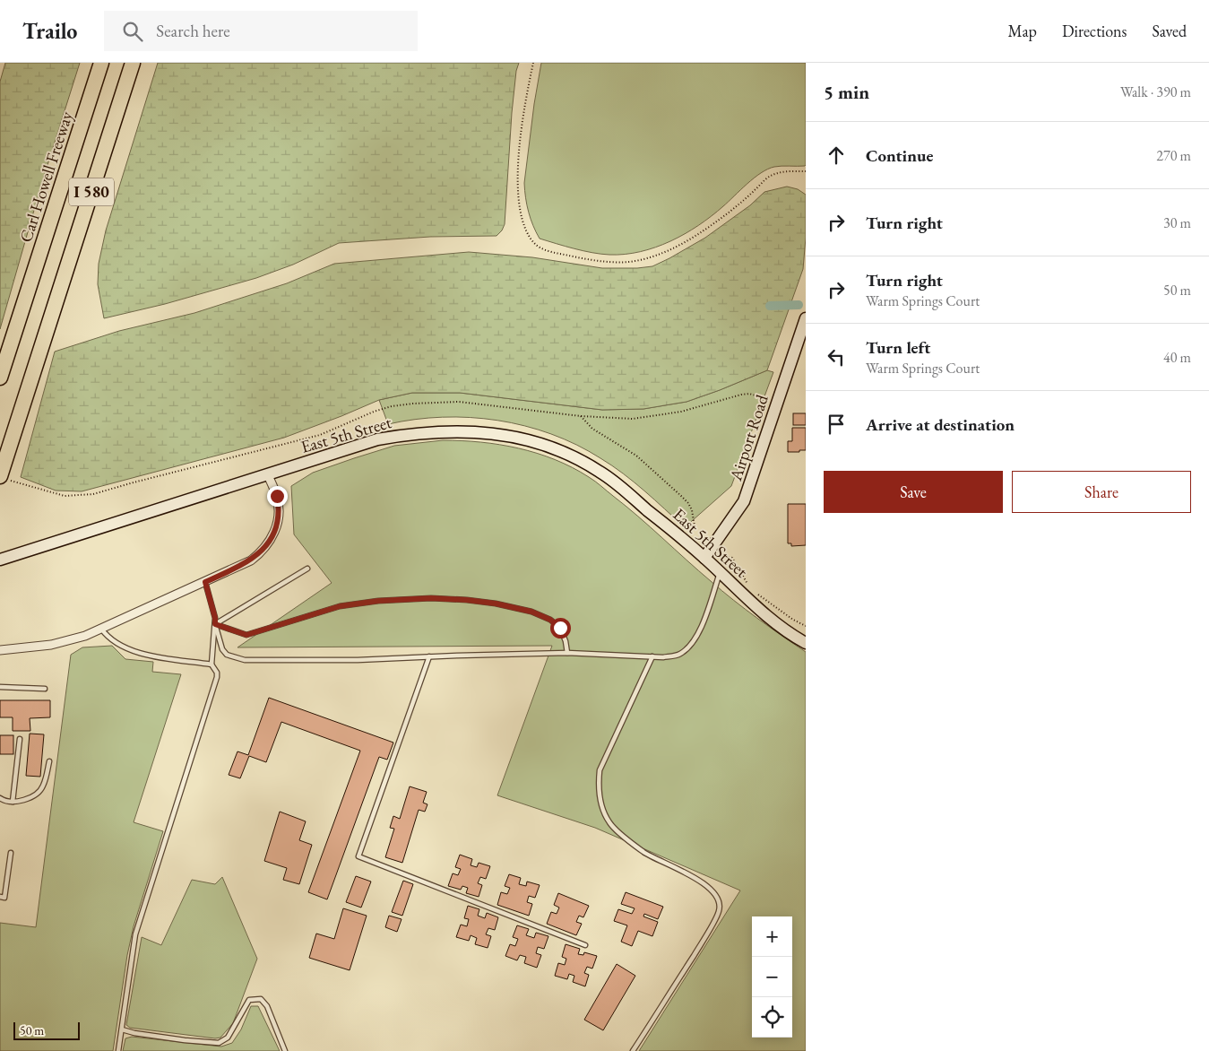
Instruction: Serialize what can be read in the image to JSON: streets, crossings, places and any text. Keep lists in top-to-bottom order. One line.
{"streets":{"highway":["Carl Howell Freeway","I 580"],"main road":["East 5th Street","Airport Road"]},"crossings":[["East 5th Street","Airport Road"]],"scale_bar":"50 m","page":{"header":"Trailo","search":"Search here","nav":["Map","Directions","Saved"],"heading":["5 min","Walk · 390 m"],"list":[["Continue","270 m"],["Turn right","30 m"],["Turn right","Warm Springs Court","50 m"],["Turn left","Warm Springs Court","40 m"],"Arrive at destination"],"buttons":["Save","Share"],"map_buttons":["+","−"],"scale":"50 m"}}
